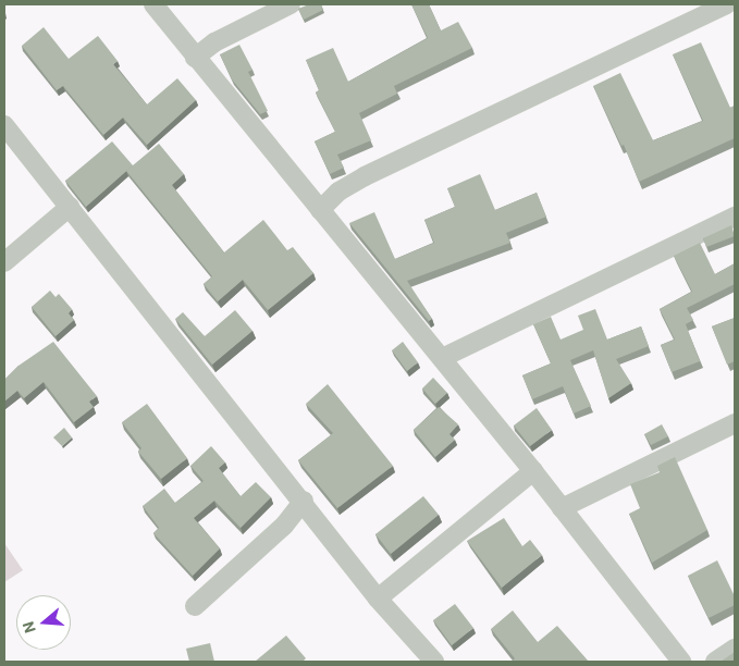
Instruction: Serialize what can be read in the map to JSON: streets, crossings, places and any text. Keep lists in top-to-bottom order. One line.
{"north":"left"}
